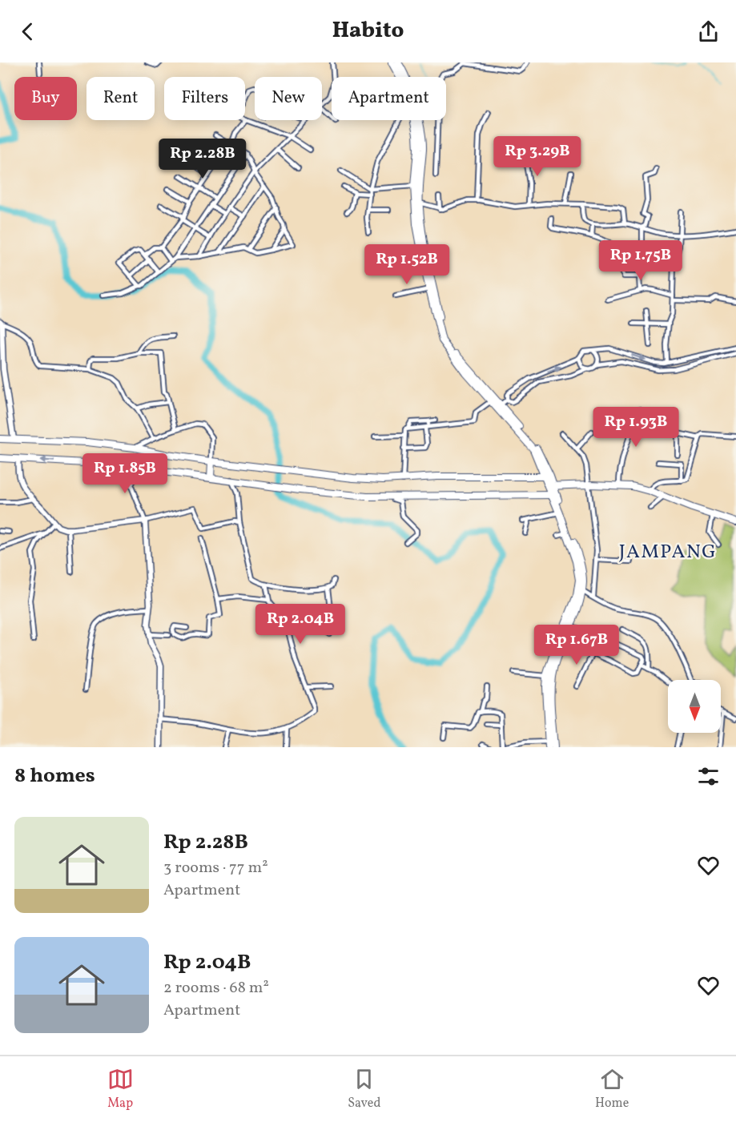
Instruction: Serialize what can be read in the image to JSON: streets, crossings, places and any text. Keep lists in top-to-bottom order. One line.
{"districts":["JAMPANG"],"north":"bottom","page":{"header":"Habito","chip":["Buy","Rent","Filters","New","Apartment"],"price":["Rp 3.29B","Rp 2.28B","Rp 1.75B","Rp 1.52B","Rp 1.93B","Rp 1.85B","Rp 2.04B","Rp 1.67B"],"heading":"8 homes","list":[{"name":"Rp 2.28B","note":"3 rooms · 77 m² · Apartment"},{"name":"Rp 2.04B","note":"2 rooms · 68 m² · Apartment"}],"tabs":["Map","Saved","Home"]}}
